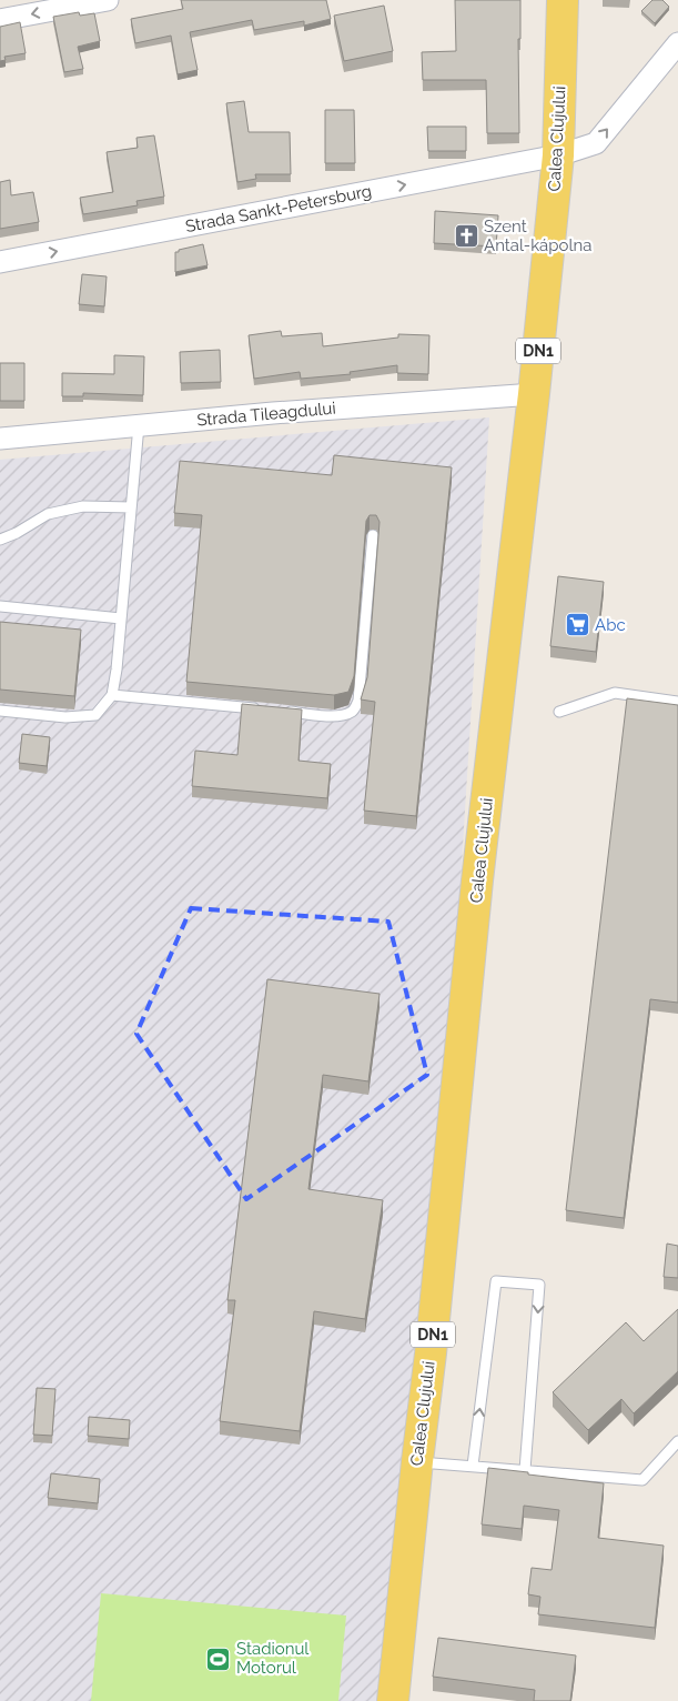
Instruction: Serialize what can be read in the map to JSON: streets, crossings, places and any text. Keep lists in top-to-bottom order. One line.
{"streets":{"main road":["Calea Clujului","DN1"],"street":["Strada Sankt-Petersburg","Strada Tileagdului"]},"crossings":[["Calea Clujului","Strada Sankt-Petersburg"],["Calea Clujului","Strada Tileagdului"]],"one_way":["Strada Sankt-Petersburg"],"places":{"church":["Szent Antal-kápolna"],"supermarket":["Abc"],"sports":["Stadionul Motorul"]}}
